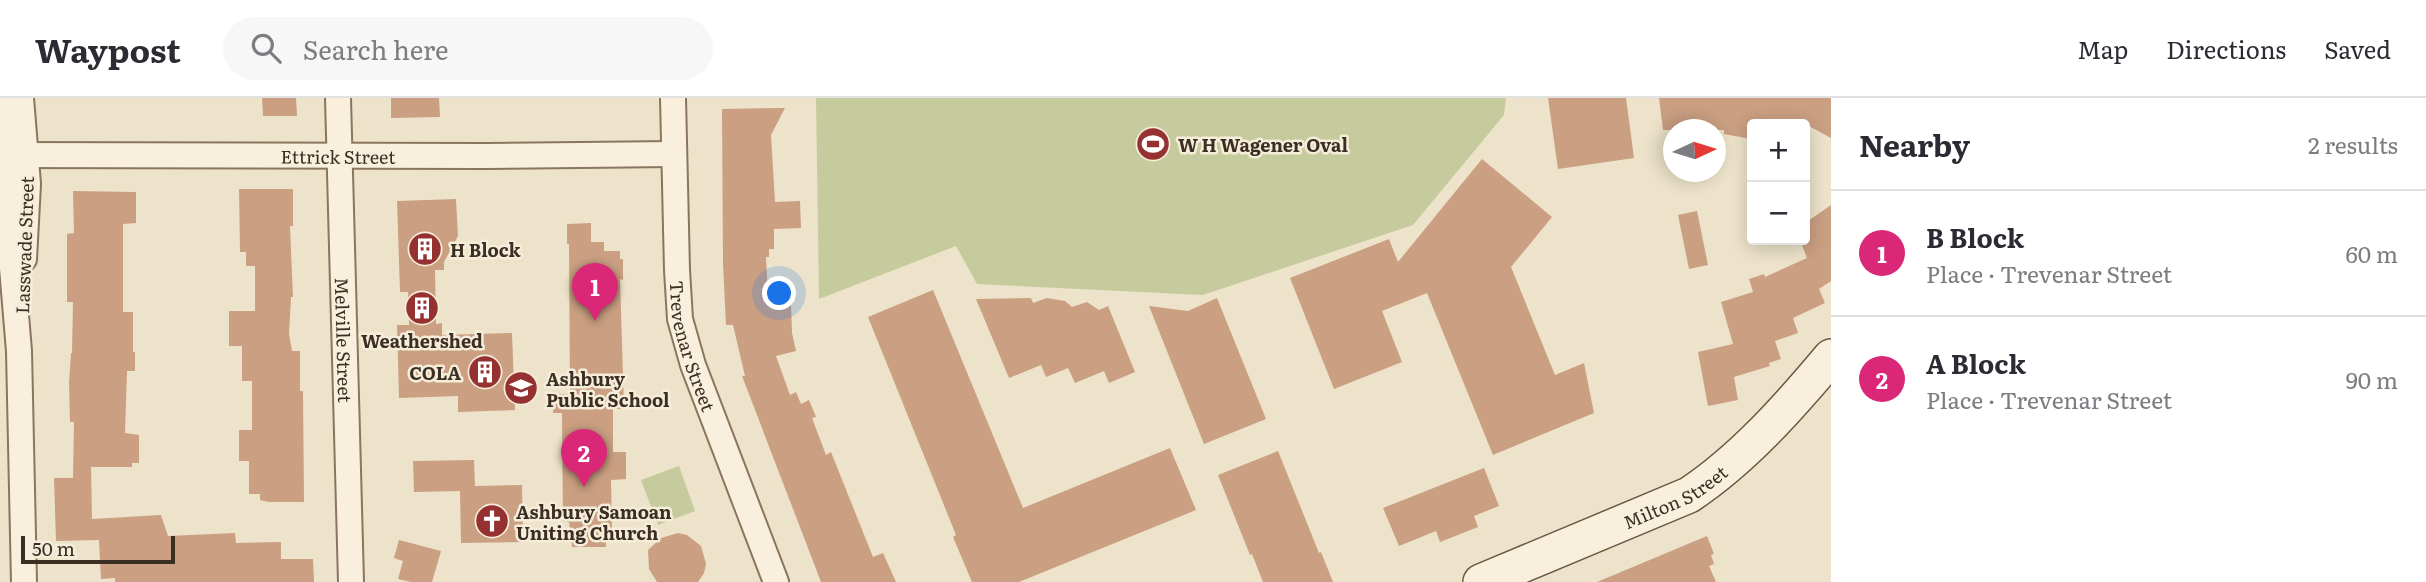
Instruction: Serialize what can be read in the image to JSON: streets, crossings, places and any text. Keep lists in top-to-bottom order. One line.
{"streets":{"main road":["Milton Street"],"street":["Ettrick Street","Lasswade Street","Melville Street","Trevenar Street"]},"crossings":[["Ettrick Street","Lasswade Street"],["Ettrick Street","Melville Street"],["Ettrick Street","Trevenar Street"]],"places":{"sports":["W H Wagener Oval"],"building":["H Block","Weathershed","COLA"],"school or university":["Ashbury Public School"],"church":["Ashbury Samoan Uniting Church"]},"scale_bar":"50 m","north":"right","page":{"header":"Waypost","search":"Search here","nav":["Map","Directions","Saved"],"heading":["Nearby","2 results"],"map_buttons":["+","−"],"list":[{"mark":"1","name":"B Block","note":"Place · Trevenar Street","value":"60 m"},{"mark":"2","name":"A Block","note":"Place · Trevenar Street","value":"90 m"}],"pins":["1","2"],"scale":"50 m"}}
